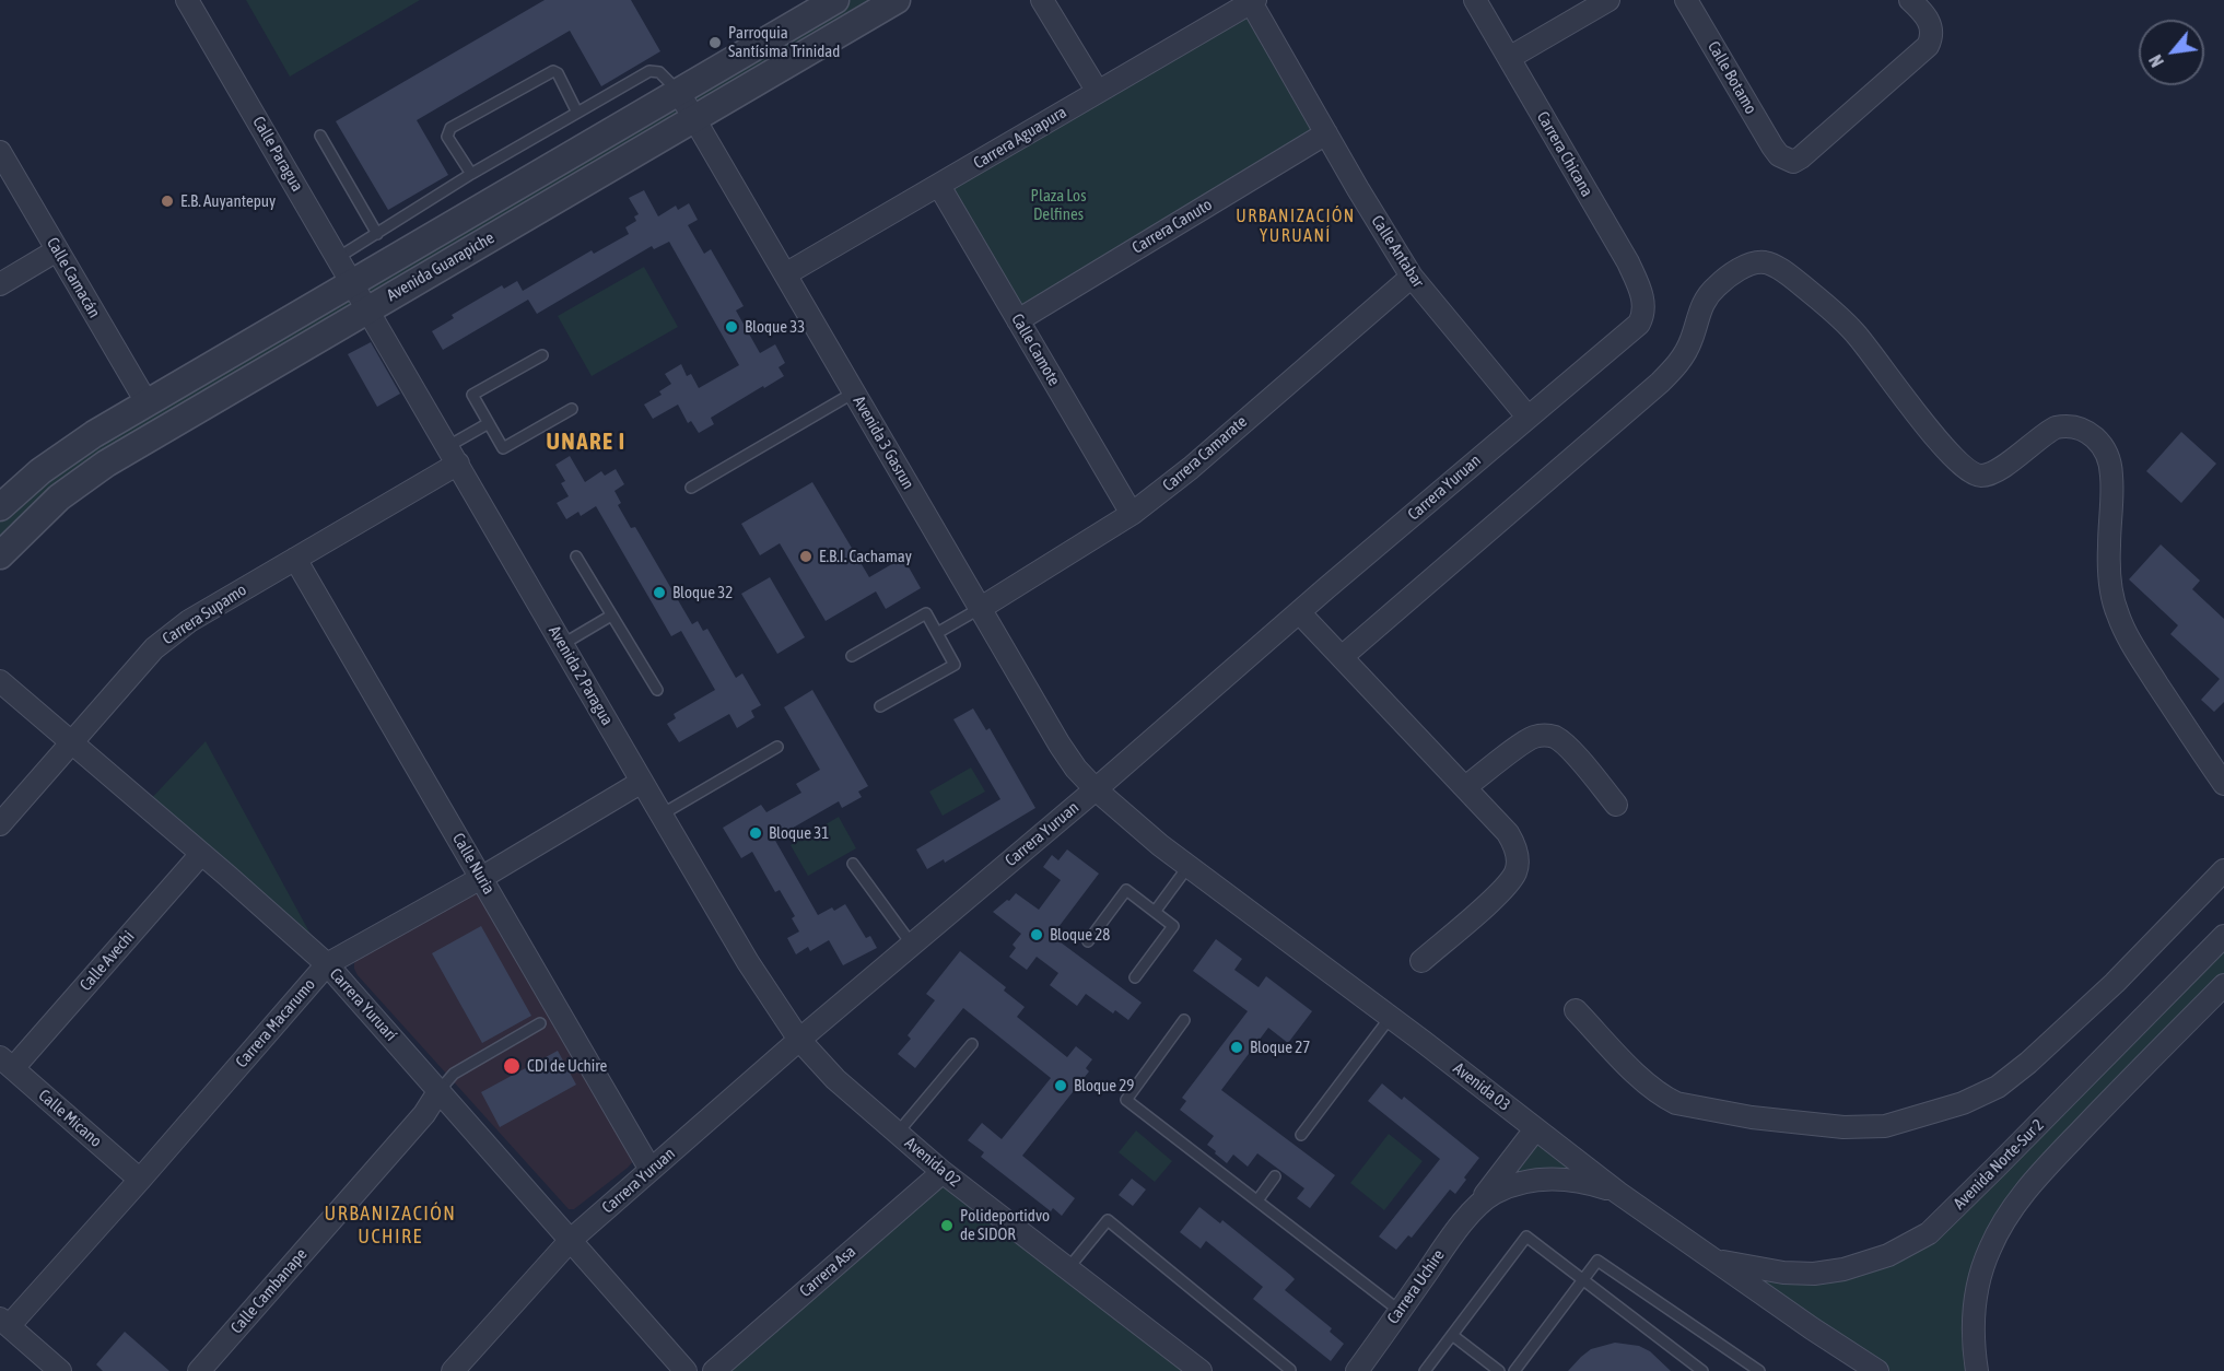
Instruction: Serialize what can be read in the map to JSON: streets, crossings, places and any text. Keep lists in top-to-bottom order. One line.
{"streets":{"street":["Calle Botamo","Carrera Aguapura","Calle Paragua","Carrera Chicana","Carrera Canuto","Calle Antabar","Avenida Guarapiche","Calle Camacán","Calle Camote","Avenida 3 Gasrun","Carrera Camarate","Carrera Yuruan","Carrera Supamo","Avenida 2 Paragua","Calle Nuria","Calle Avechi","Carrera Yuruarí","Carrera Macarumo","Avenida 03","Calle Micano","Avenida 02","Avenida Norte-Sur 2","Carrera Asa","Carrera Uchire","Calle Cambanape"]},"crossings":[["Carrera Aguapura","Calle Antabar"],["Carrera Aguapura","Calle Camote"],["Carrera Aguapura","Avenida 3 Gasrun"],["Calle Paragua","Avenida Guarapiche"],["Calle Paragua","Avenida 2 Paragua"],["Carrera Chicana","Carrera Yuruan"],["Carrera Canuto","Calle Antabar"],["Carrera Canuto","Calle Camote"],["Calle Antabar","Carrera Camarate"],["Calle Antabar","Carrera Yuruan"],["Avenida Guarapiche","Calle Camacán"],["Avenida Guarapiche","Avenida 3 Gasrun"],["Avenida Guarapiche","Avenida 2 Paragua"],["Calle Camote","Carrera Camarate"],["Avenida 3 Gasrun","Carrera Camarate"],["Avenida 3 Gasrun","Carrera Yuruan"],["Avenida 3 Gasrun","Avenida 03"],["Carrera Yuruan","Avenida 2 Paragua"],["Carrera Yuruan","Calle Nuria"],["Carrera Yuruan","Carrera Yuruarí"],["Carrera Yuruan","Avenida 03"],["Carrera Yuruan","Avenida 02"],["Carrera Supamo","Avenida 2 Paragua"],["Carrera Supamo","Calle Nuria"],["Carrera Supamo","Carrera Yuruarí"],["Avenida 2 Paragua","Carrera Macarumo"],["Avenida 2 Paragua","Avenida 02"],["Calle Nuria","Carrera Macarumo"],["Calle Avechi","Carrera Yuruarí"],["Calle Avechi","Calle Micano"],["Carrera Yuruarí","Carrera Macarumo"],["Carrera Yuruarí","Calle Cambanape"],["Carrera Macarumo","Calle Micano"],["Avenida 03","Avenida Norte-Sur 2"],["Avenida 03","Carrera Uchire"],["Avenida 02","Carrera Asa"]],"districts":["URBANIZACIÓN YURUANÍ","UNARE I","URBANIZACIÓN UCHIRE"],"parks":["Plaza Los Delfines"],"places":["Parroquia Santísima Trinidad","E.B. Auyantepuy","Bloque 33","E.B.I. Cachamay","Bloque 32","Bloque 31","Bloque 28","Bloque 27","CDI de Uchire","Bloque 29","Polideportidvo de SIDOR"],"north":"bottom left"}
